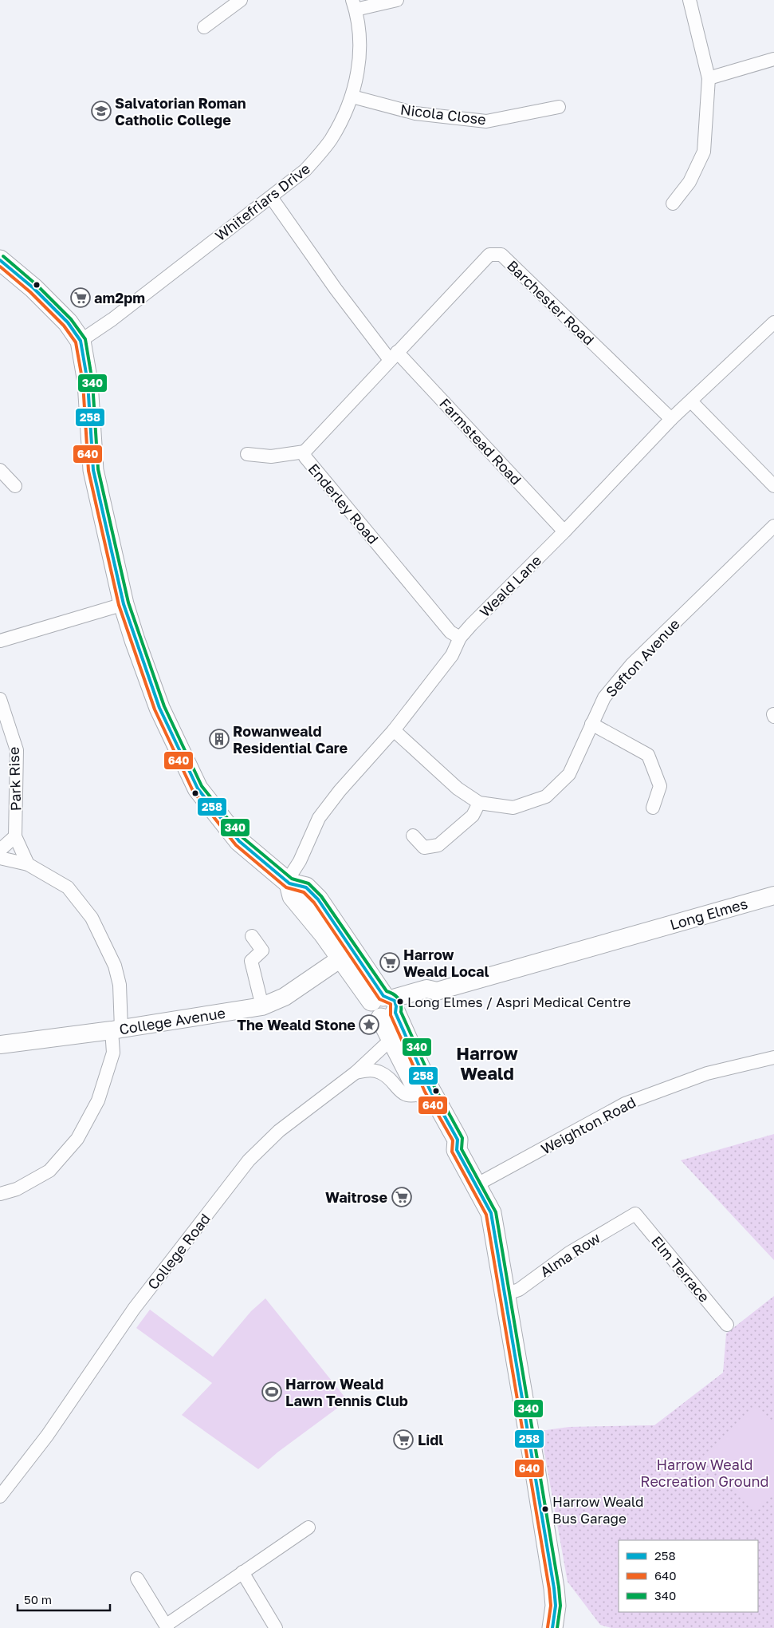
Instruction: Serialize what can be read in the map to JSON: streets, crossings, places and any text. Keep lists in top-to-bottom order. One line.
{"streets":{"street":["Nicola Close","Whitefriars Drive","Barchester Road","Farmstead Road","Enderley Road","Weald Lane","Sefton Avenue","Park Rise","Long Elmes","College Avenue","Weighton Road","College Road","Alma Row","Elm Terrace"]},"crossings":[["Nicola Close","Whitefriars Drive"],["Whitefriars Drive","Farmstead Road"],["Barchester Road","Farmstead Road"],["Barchester Road","Enderley Road"],["Barchester Road","Weald Lane"],["Farmstead Road","Enderley Road"],["Farmstead Road","Weald Lane"],["Enderley Road","Weald Lane"],["Weald Lane","Sefton Avenue"],["Alma Row","Elm Terrace"]],"districts":["Harrow Weald"],"parks":["Harrow Weald Recreation Ground"],"places":{"school or university":["Salvatorian Roman Catholic College"],"supermarket":["am2pm","Harrow Weald Local","Waitrose","Lidl"],"building":["Rowanweald Residential Care"],"other":["Long Elmes / Aspri Medical Centre","Harrow Weald Bus Garage"],"place":["The Weald Stone"],"sports":["Harrow Weald Lawn Tennis Club"]},"lines":["transit line 340","transit line 258","transit line 640"],"legend":["258","640","340"],"scale_bar":"50 m"}
